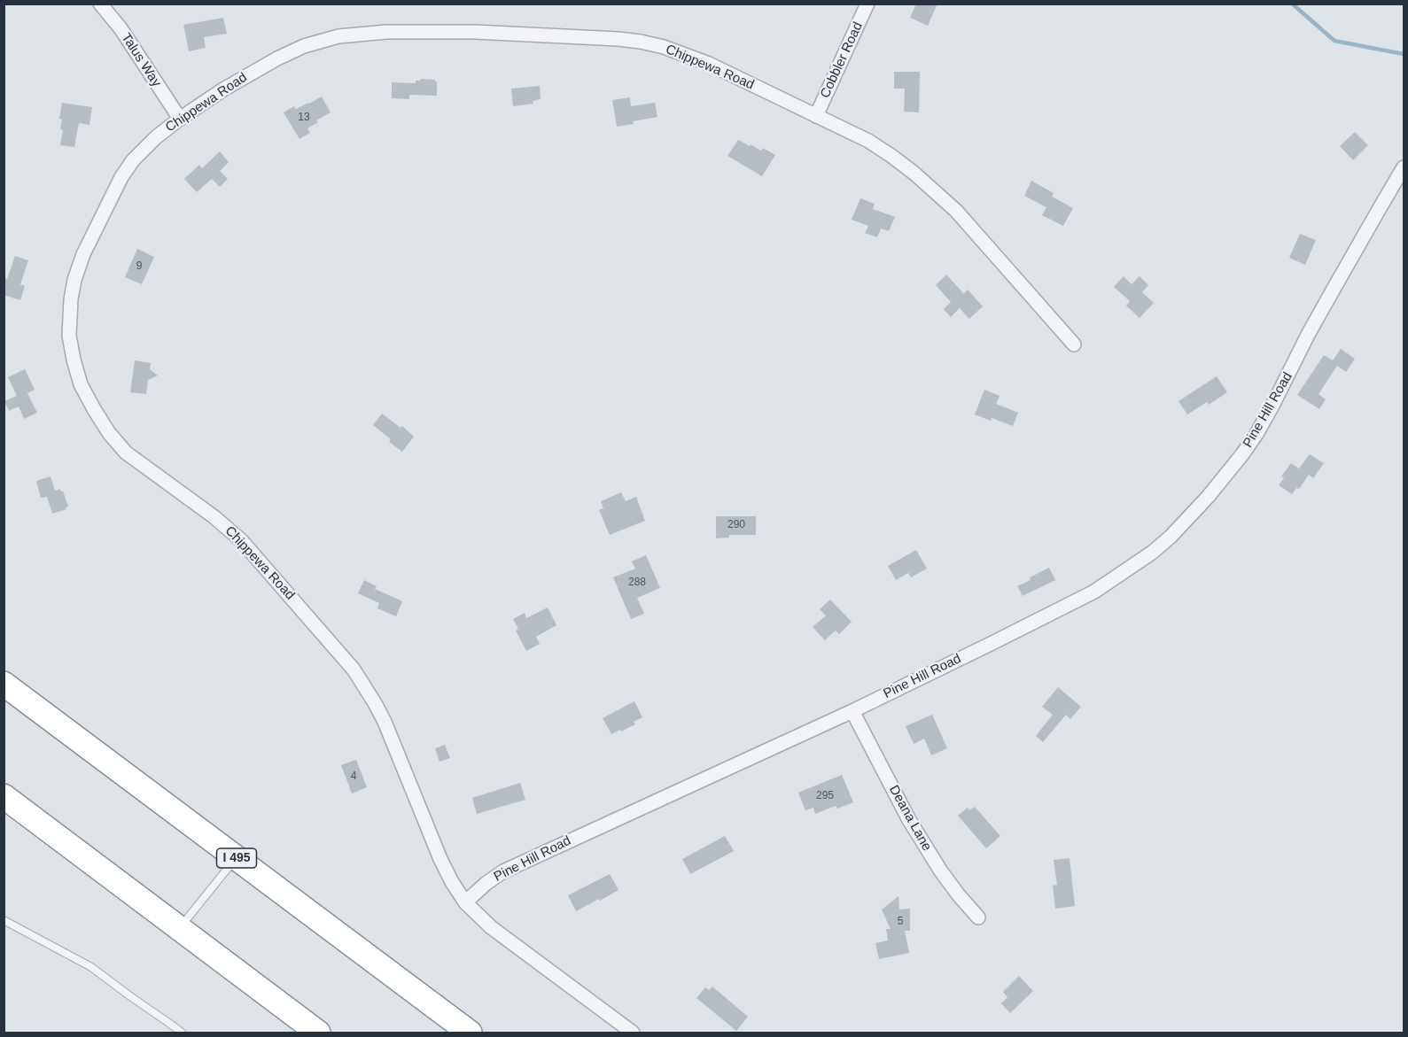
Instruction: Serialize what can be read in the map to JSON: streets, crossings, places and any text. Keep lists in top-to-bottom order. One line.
{"streets":{"highway":["I 495"],"street":["Talus Way","Cobbler Road","Chippewa Road","Pine Hill Road","Deana Lane"]},"crossings":[["Talus Way","Chippewa Road"],["Cobbler Road","Chippewa Road"],["Chippewa Road","Pine Hill Road"],["Pine Hill Road","Deana Lane"]],"house_numbers":["13","9","290","288","4","295","5"]}
